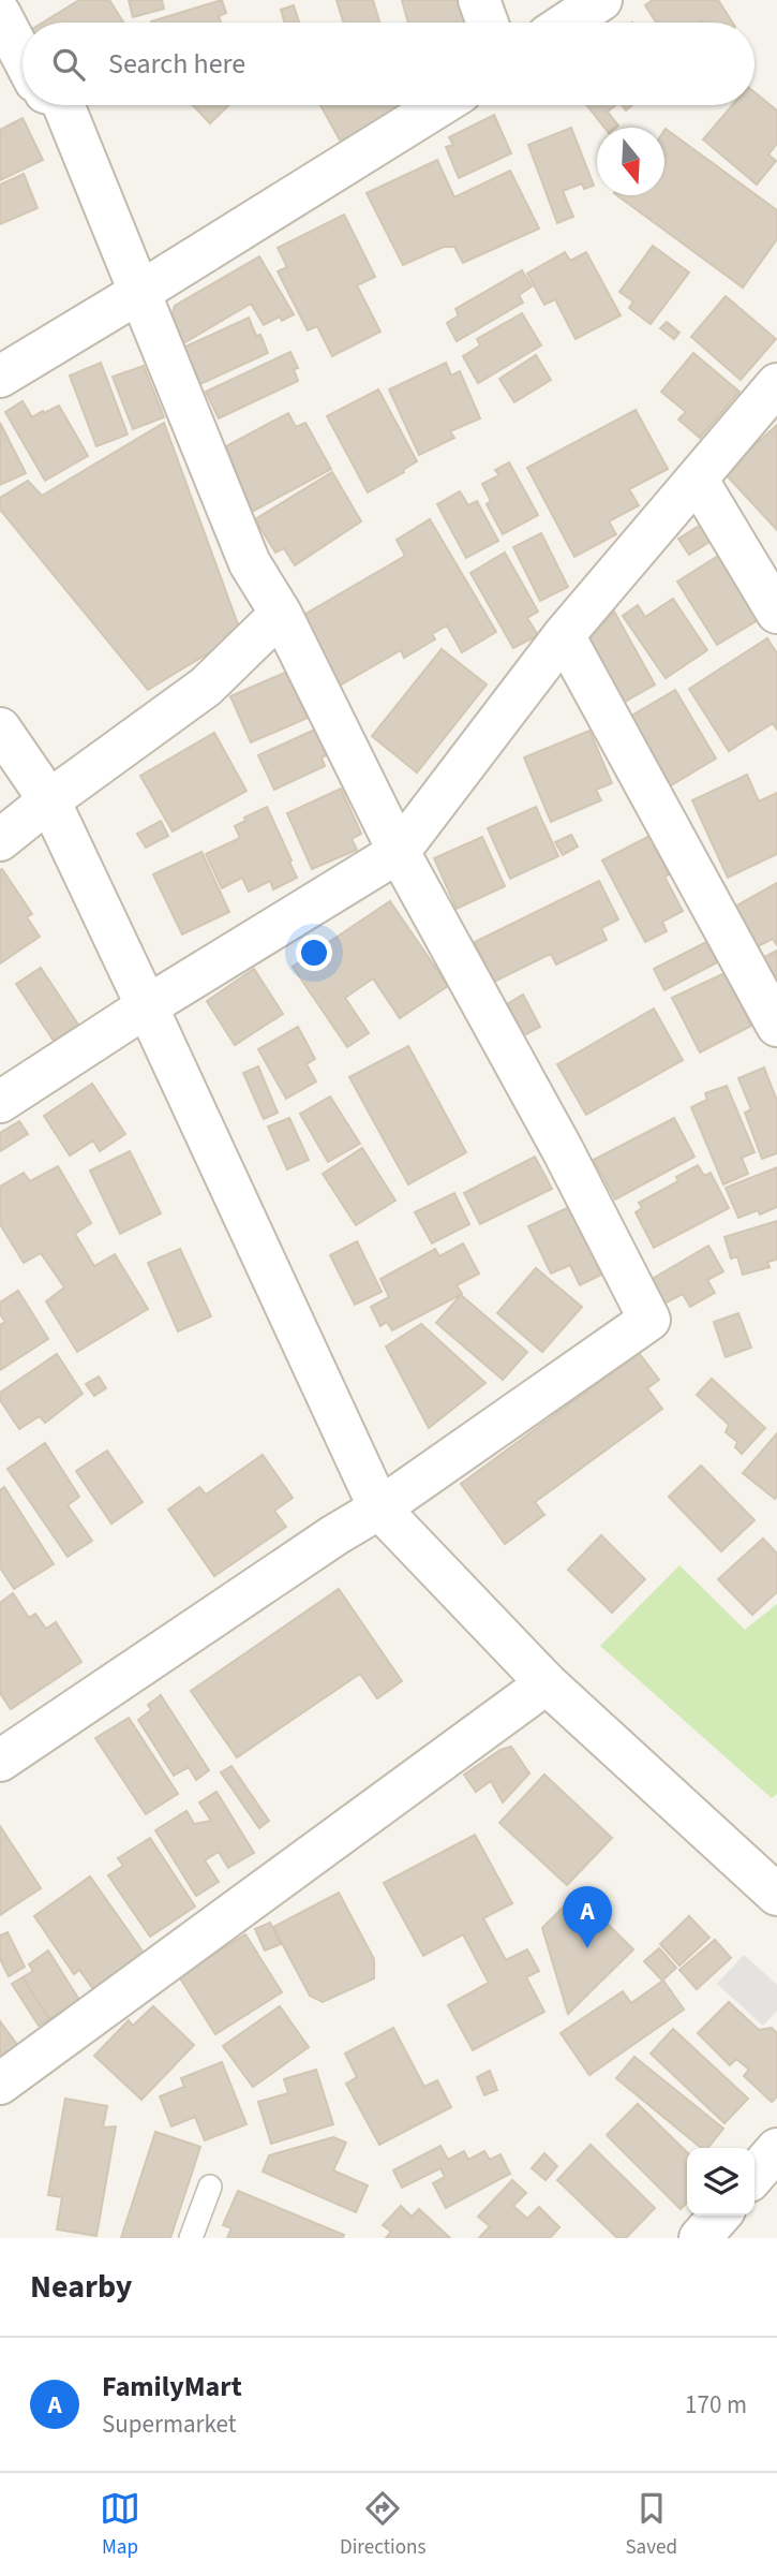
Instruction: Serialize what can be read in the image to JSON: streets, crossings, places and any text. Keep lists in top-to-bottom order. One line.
{"north":"bottom","page":{"search":"Search here","pins":"A","heading":"Nearby","list":[{"mark":"A","name":"FamilyMart","note":"Supermarket","value":"170 m"}],"nav":["Map","Directions","Saved"]}}
